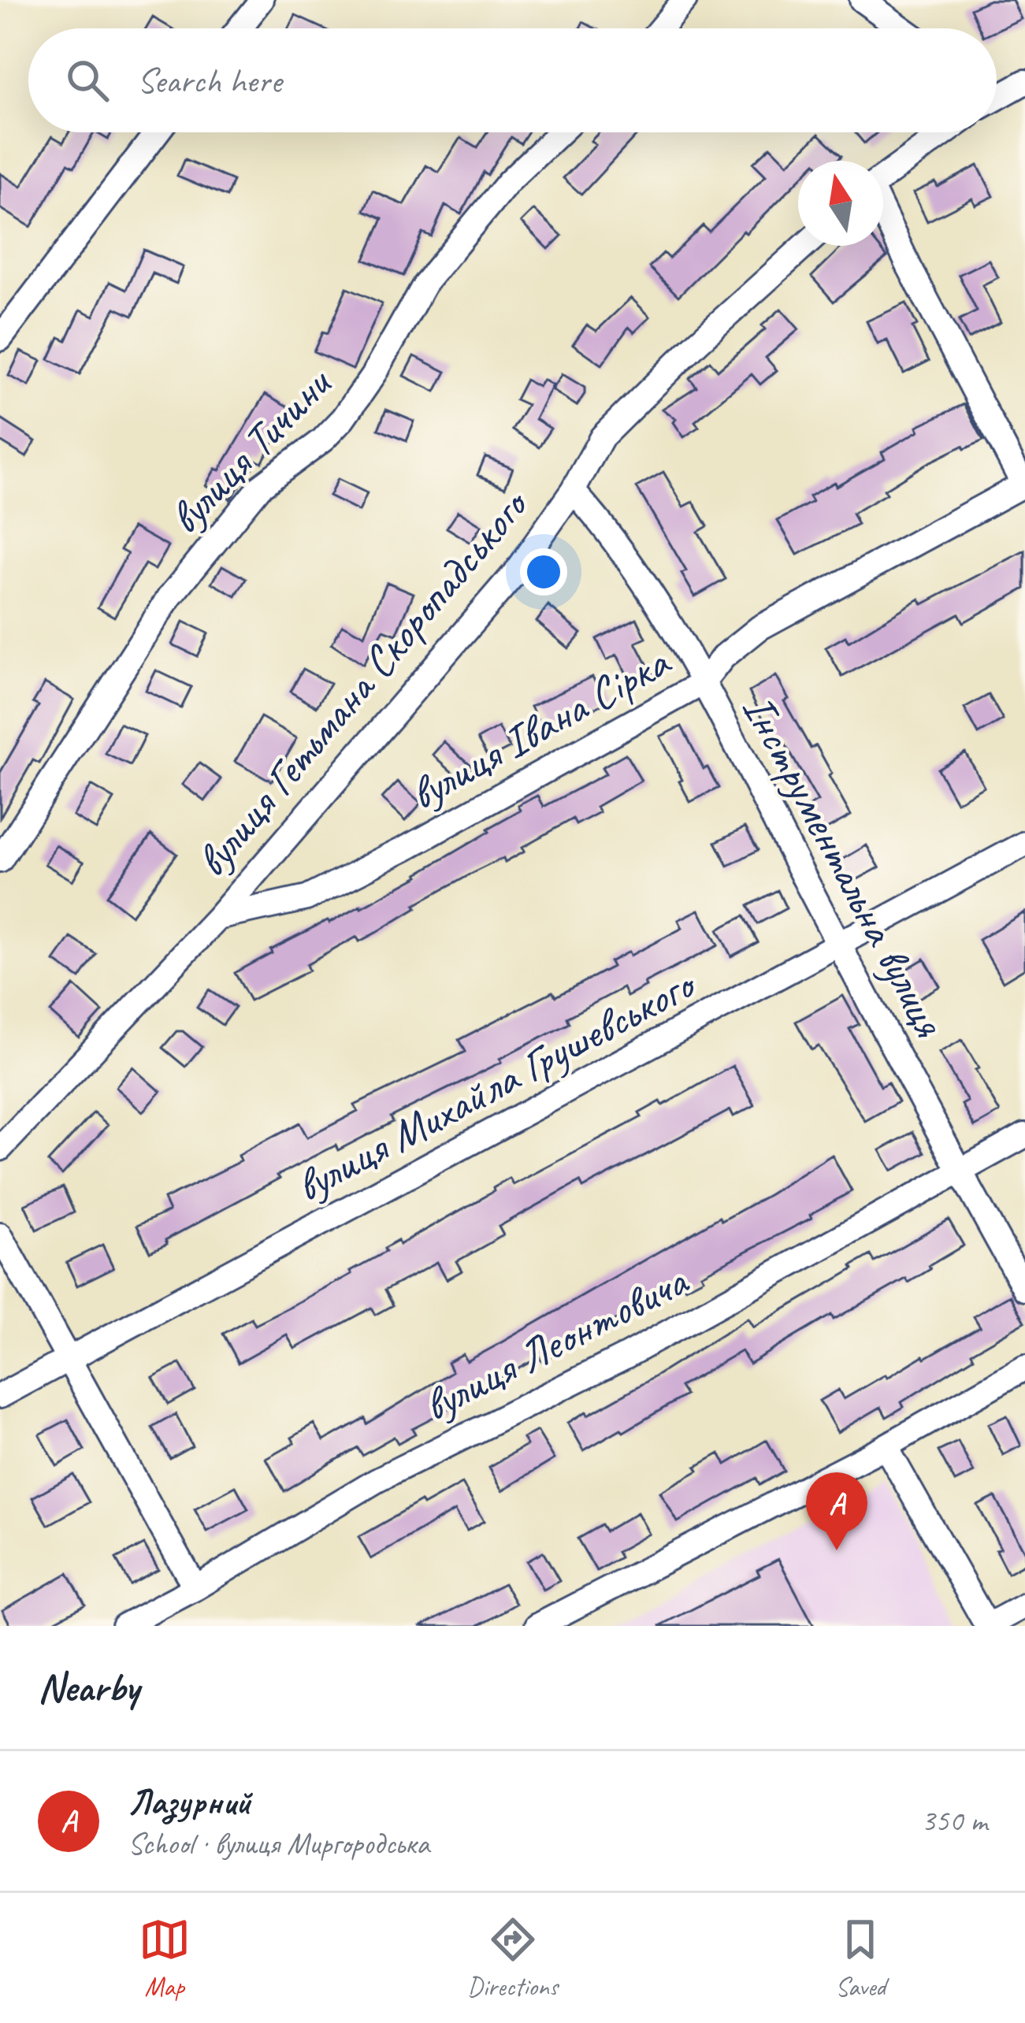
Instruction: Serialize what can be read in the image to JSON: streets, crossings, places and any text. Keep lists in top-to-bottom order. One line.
{"streets":{"street":["вулиця Тичини","вулиця Гетьмана Скоропадського","вулиця Івана Сірка","Інструментальна вулиця","вулиця Михайла Грушевського","вулиця Леонтовича"]},"crossings":[["вулиця Гетьмана Скоропадського","вулиця Івана Сірка"],["вулиця Гетьмана Скоропадського","Інструментальна вулиця"],["вулиця Івана Сірка","Інструментальна вулиця"],["Інструментальна вулиця","вулиця Михайла Грушевського"],["Інструментальна вулиця","вулиця Леонтовича"]],"north":"top","page":{"search":"Search here","pins":"A","heading":"Nearby","list":[{"mark":"A","name":"Лазурний","note":"School · вулиця Миргородська","value":"350 m"}],"nav":["Map","Directions","Saved"]}}
